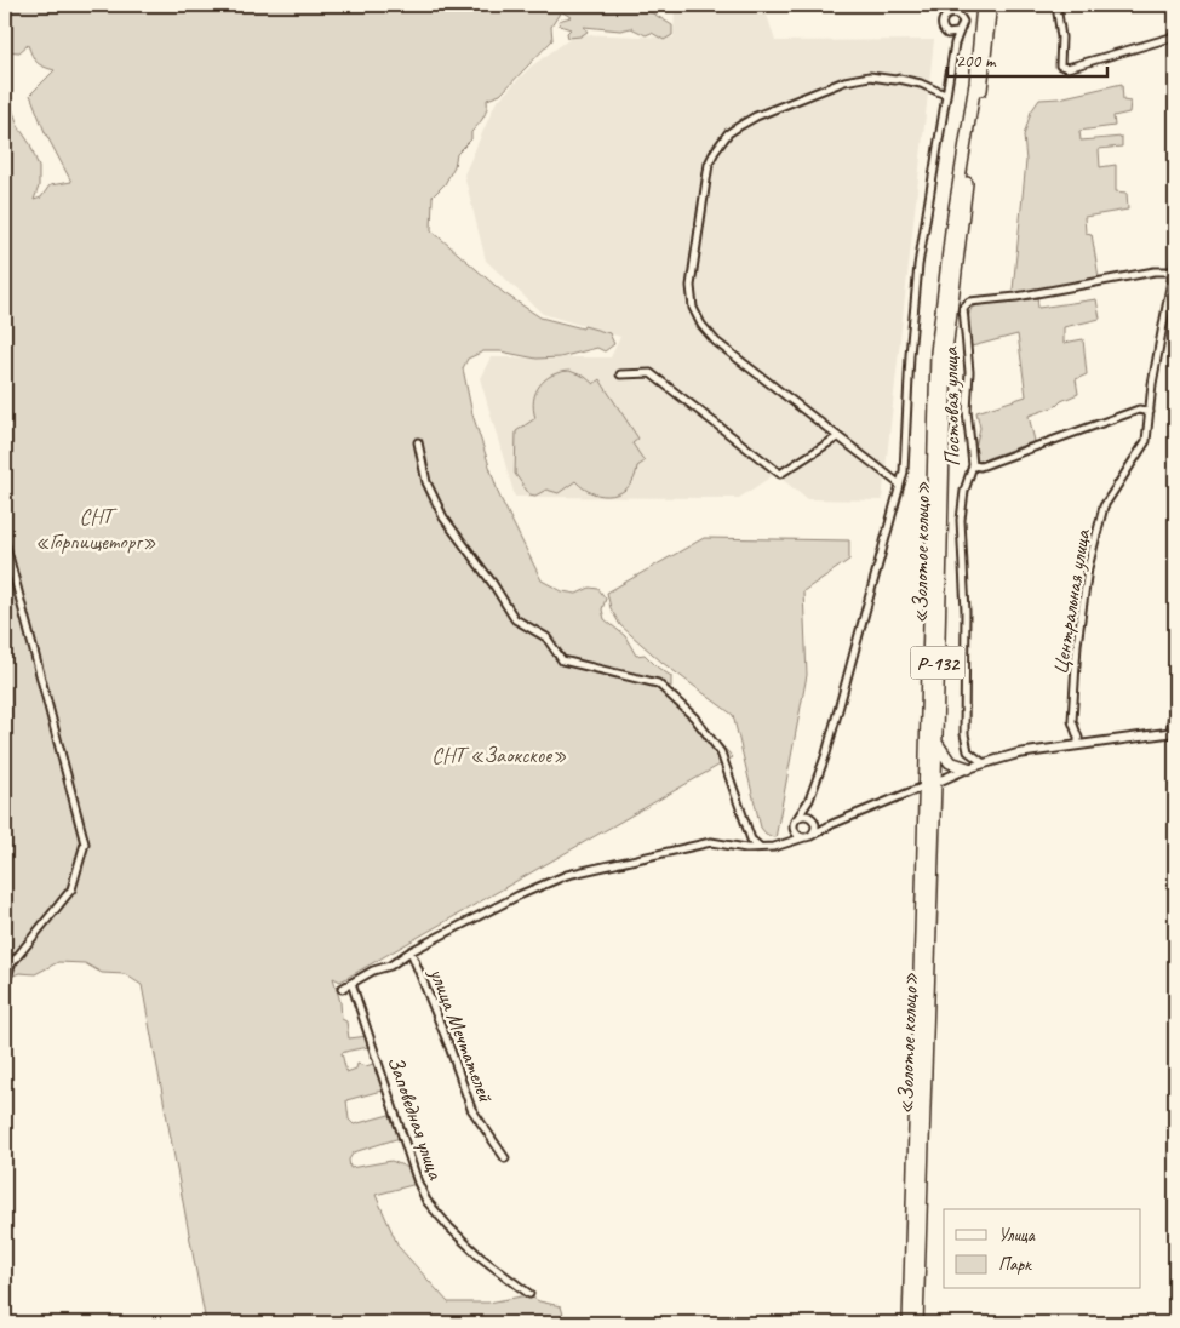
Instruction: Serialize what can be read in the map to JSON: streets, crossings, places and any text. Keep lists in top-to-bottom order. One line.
{"streets":{"highway":["«Золотое кольцо»","Р-132"],"street":["Постовая улица","Центральная улица","улица Мечтателей","Заповедная улица"]},"crossings":[["Постовая улица","Центральная улица"]],"parks":["СНТ «Горпищеторг»","СНТ «Заокское»"],"legend":["Улица","Парк"],"scale_bar":"200 m"}
